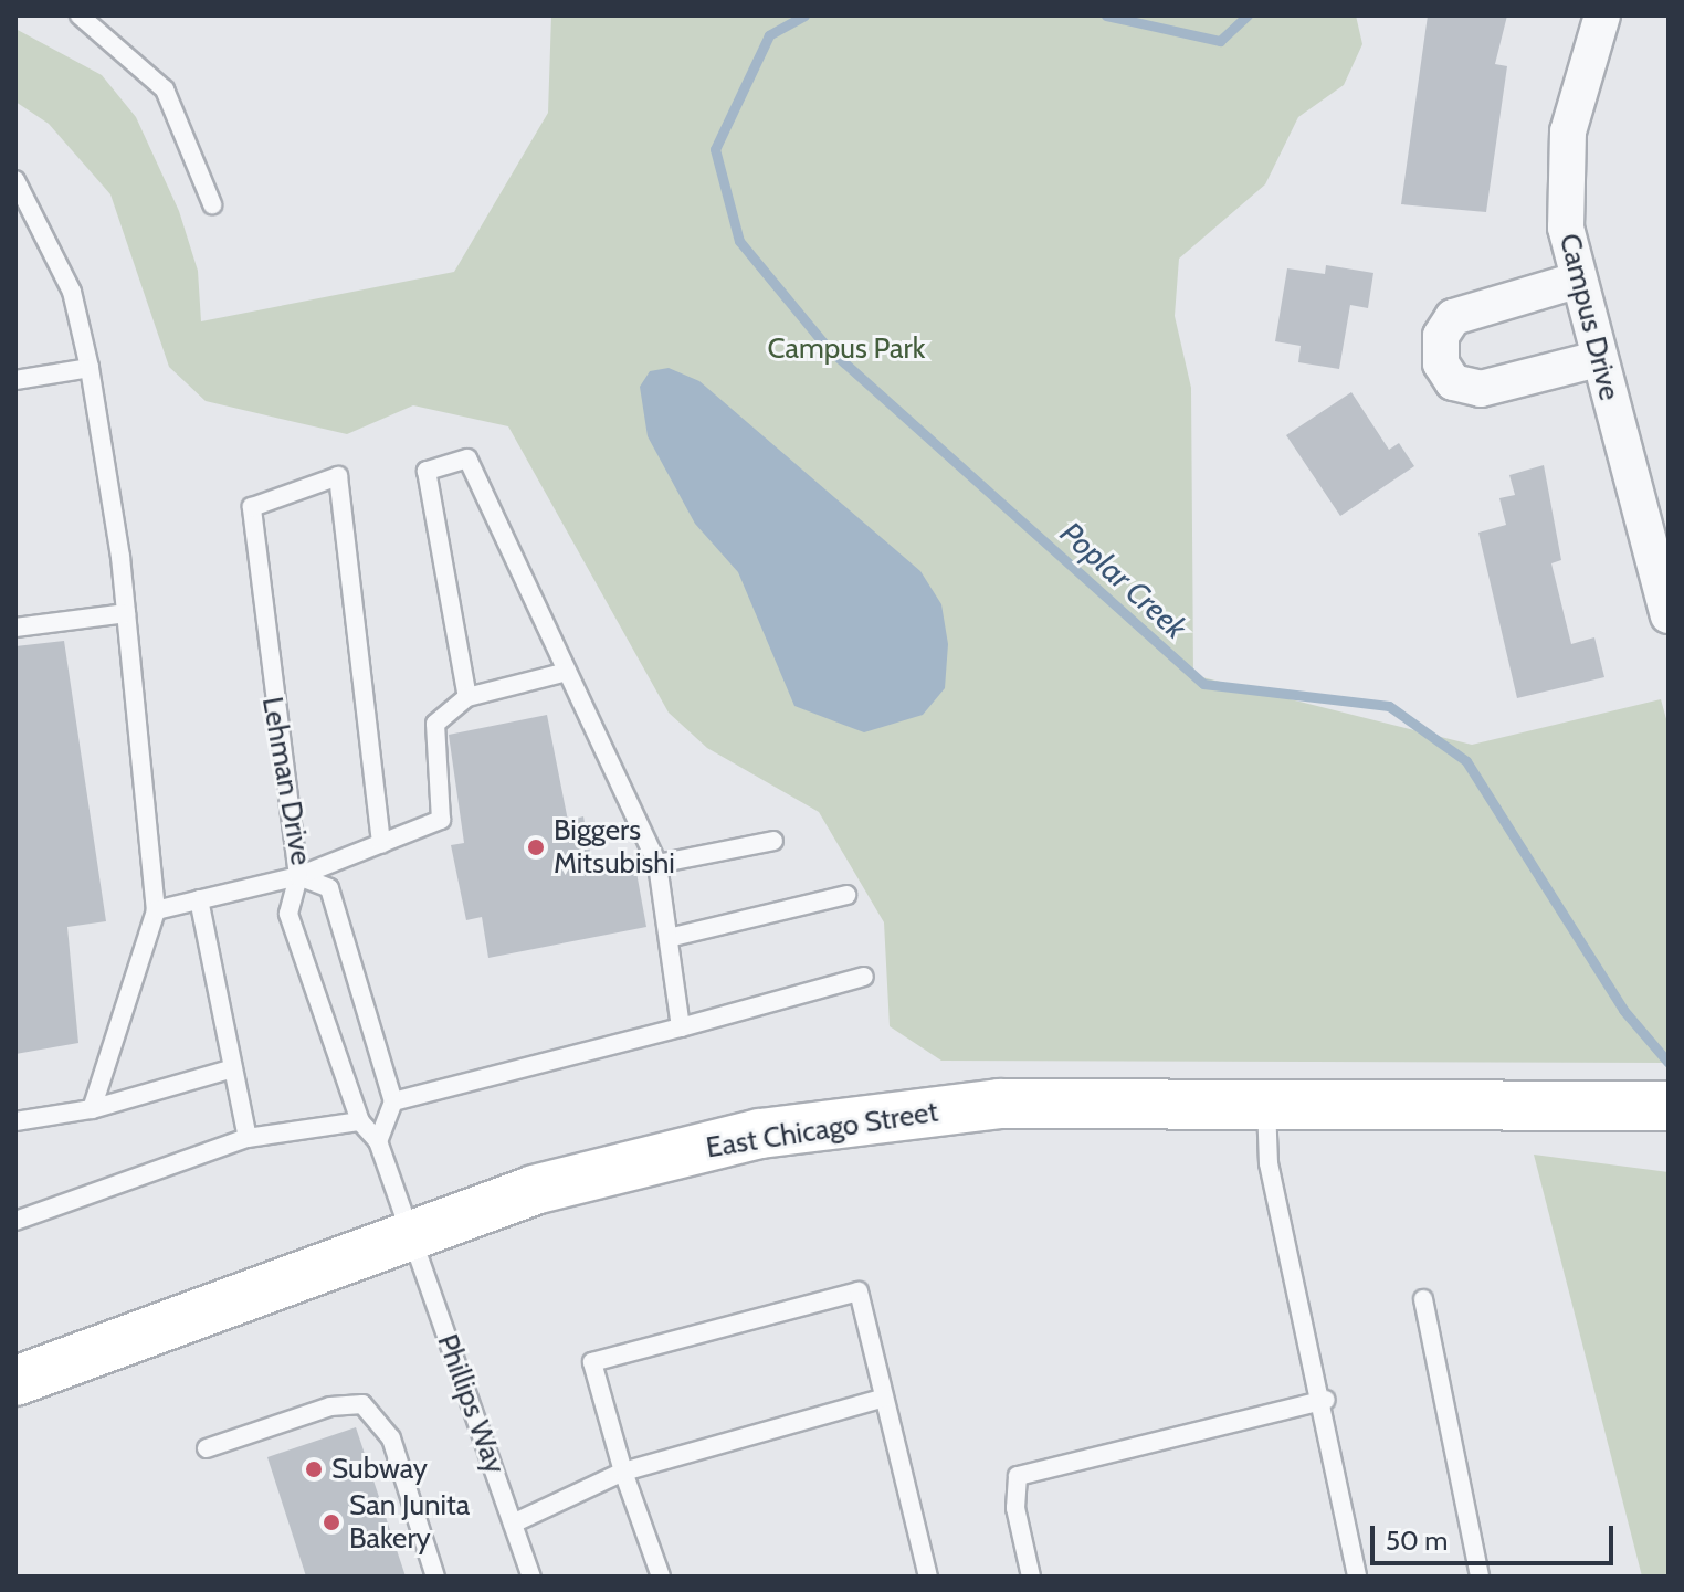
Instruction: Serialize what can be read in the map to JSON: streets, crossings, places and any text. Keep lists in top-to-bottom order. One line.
{"streets":{"main road":["East Chicago Street"],"street":["Campus Drive"],"lane":["Lehman Drive","Phillips Way"]},"crossings":[["East Chicago Street","Phillips Way"]],"water":["Poplar Creek"],"parks":["Campus Park"],"places":["Biggers Mitsubishi","Subway","San Junita Bakery"],"scale_bar":"50 m"}
